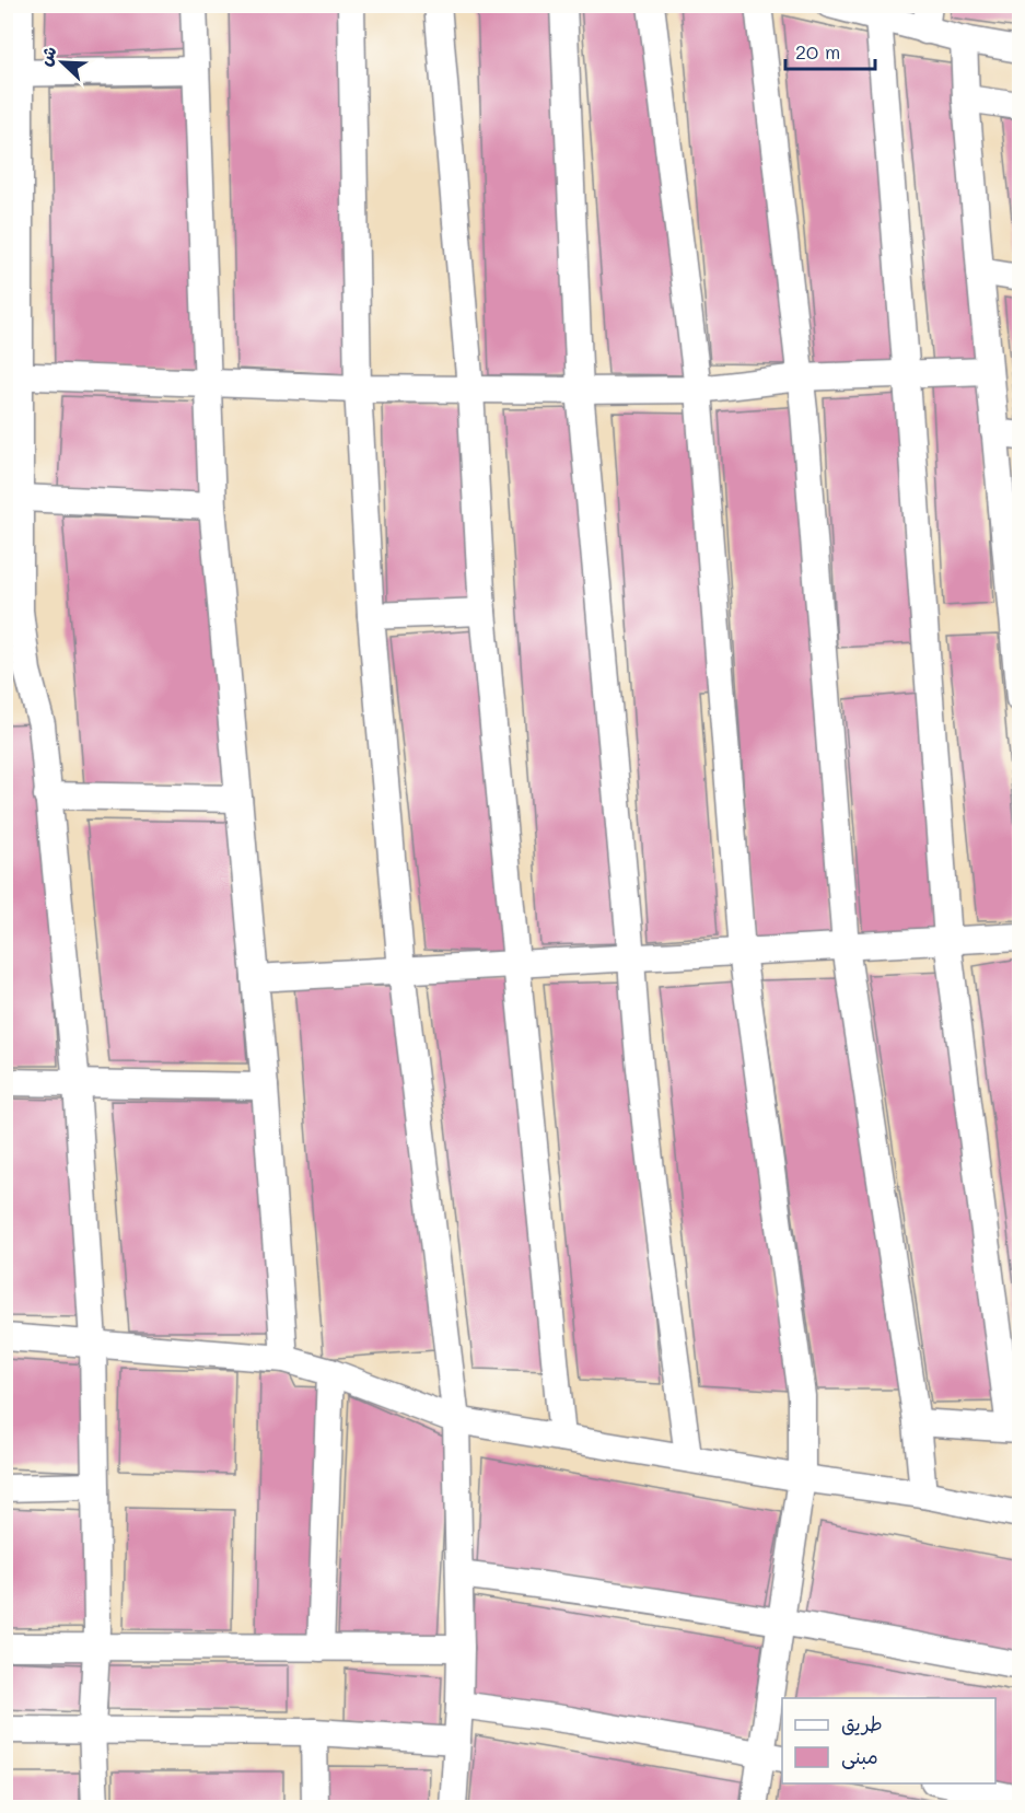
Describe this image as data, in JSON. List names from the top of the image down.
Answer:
{
  "legend": ["طريق", "مبنى"],
  "scale_bar": "20 m",
  "north": "top left"
}
